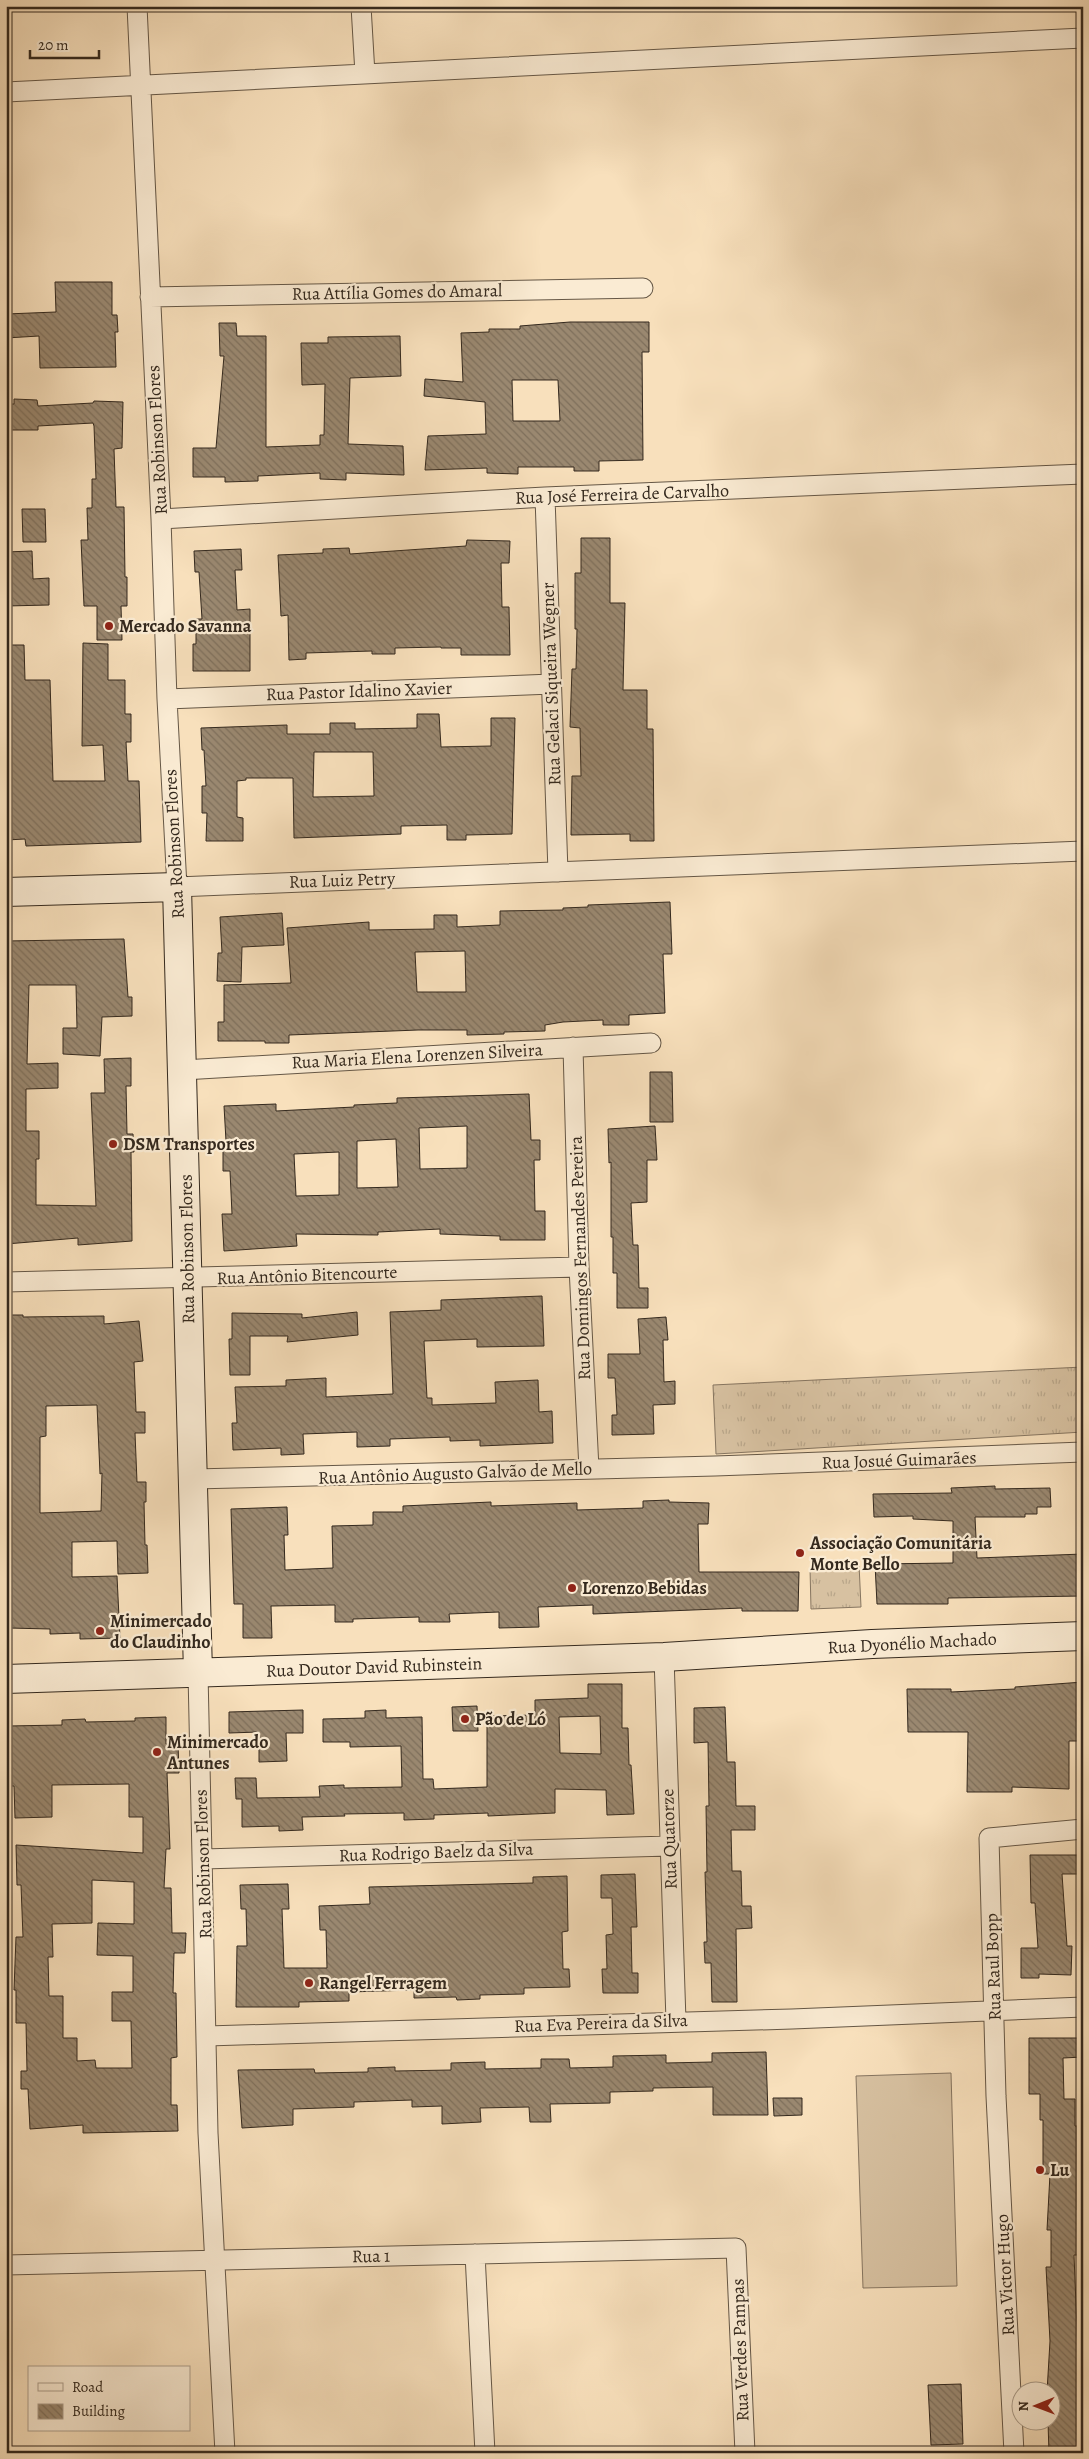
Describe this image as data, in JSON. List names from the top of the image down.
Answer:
{
  "streets": {
    "street": [
      "Rua Attília Gomes do Amaral",
      "Rua Robinson Flores",
      "Rua José Ferreira de Carvalho",
      "Rua Gelaci Siqueira Wegner",
      "Rua Pastor Idalino Xavier",
      "Rua Luiz Petry",
      "Rua Maria Elena Lorenzen Silveira",
      "Rua Domingos Fernandes Pereira",
      "Rua Antônio Bitencourte",
      "Rua Josué Guimarães",
      "Rua Antônio Augusto Galvão de Mello",
      "Rua Dyonélio Machado",
      "Rua Doutor David Rubinstein",
      "Rua Quatorze",
      "Rua Rodrigo Baelz da Silva",
      "Rua Raul Bopp",
      "Rua Eva Pereira da Silva",
      "Rua 1",
      "Rua Victor Hugo",
      "Rua Verdes Pampas"
    ]
  },
  "crossings": [
    ["Rua Attília Gomes do Amaral", "Rua Robinson Flores"],
    ["Rua Robinson Flores", "Rua José Ferreira de Carvalho"],
    ["Rua Robinson Flores", "Rua Pastor Idalino Xavier"],
    ["Rua Robinson Flores", "Rua Luiz Petry"],
    ["Rua Robinson Flores", "Rua Maria Elena Lorenzen Silveira"],
    ["Rua Robinson Flores", "Rua Antônio Bitencourte"],
    ["Rua Robinson Flores", "Rua Antônio Augusto Galvão de Mello"],
    ["Rua Robinson Flores", "Rua Doutor David Rubinstein"],
    ["Rua Robinson Flores", "Rua Rodrigo Baelz da Silva"],
    ["Rua Robinson Flores", "Rua Eva Pereira da Silva"],
    ["Rua Robinson Flores", "Rua 1"],
    ["Rua José Ferreira de Carvalho", "Rua Gelaci Siqueira Wegner"],
    ["Rua Gelaci Siqueira Wegner", "Rua Pastor Idalino Xavier"],
    ["Rua Gelaci Siqueira Wegner", "Rua Luiz Petry"],
    ["Rua Maria Elena Lorenzen Silveira", "Rua Domingos Fernandes Pereira"],
    ["Rua Domingos Fernandes Pereira", "Rua Antônio Bitencourte"],
    ["Rua Domingos Fernandes Pereira", "Rua Antônio Augusto Galvão de Mello"],
    ["Rua Josué Guimarães", "Rua Antônio Augusto Galvão de Mello"],
    ["Rua Dyonélio Machado", "Rua Doutor David Rubinstein"],
    ["Rua Doutor David Rubinstein", "Rua Quatorze"],
    ["Rua Quatorze", "Rua Rodrigo Baelz da Silva"],
    ["Rua Quatorze", "Rua Eva Pereira da Silva"],
    ["Rua Raul Bopp", "Rua Eva Pereira da Silva"],
    ["Rua Raul Bopp", "Rua Victor Hugo"],
    ["Rua 1", "Rua Verdes Pampas"]
  ],
  "places": [
    "Mercado Savanna",
    "DSM Transportes",
    "Associação Comunitária Monte Bello",
    "Lorenzo Bebidas",
    "Minimercado do Claudinho",
    "Pão de Ló",
    "Minimercado Antunes",
    "Rangel Ferragem",
    "Lu"
  ],
  "legend": ["Road", "Building"],
  "scale_bar": "20 m",
  "north": "left"
}
